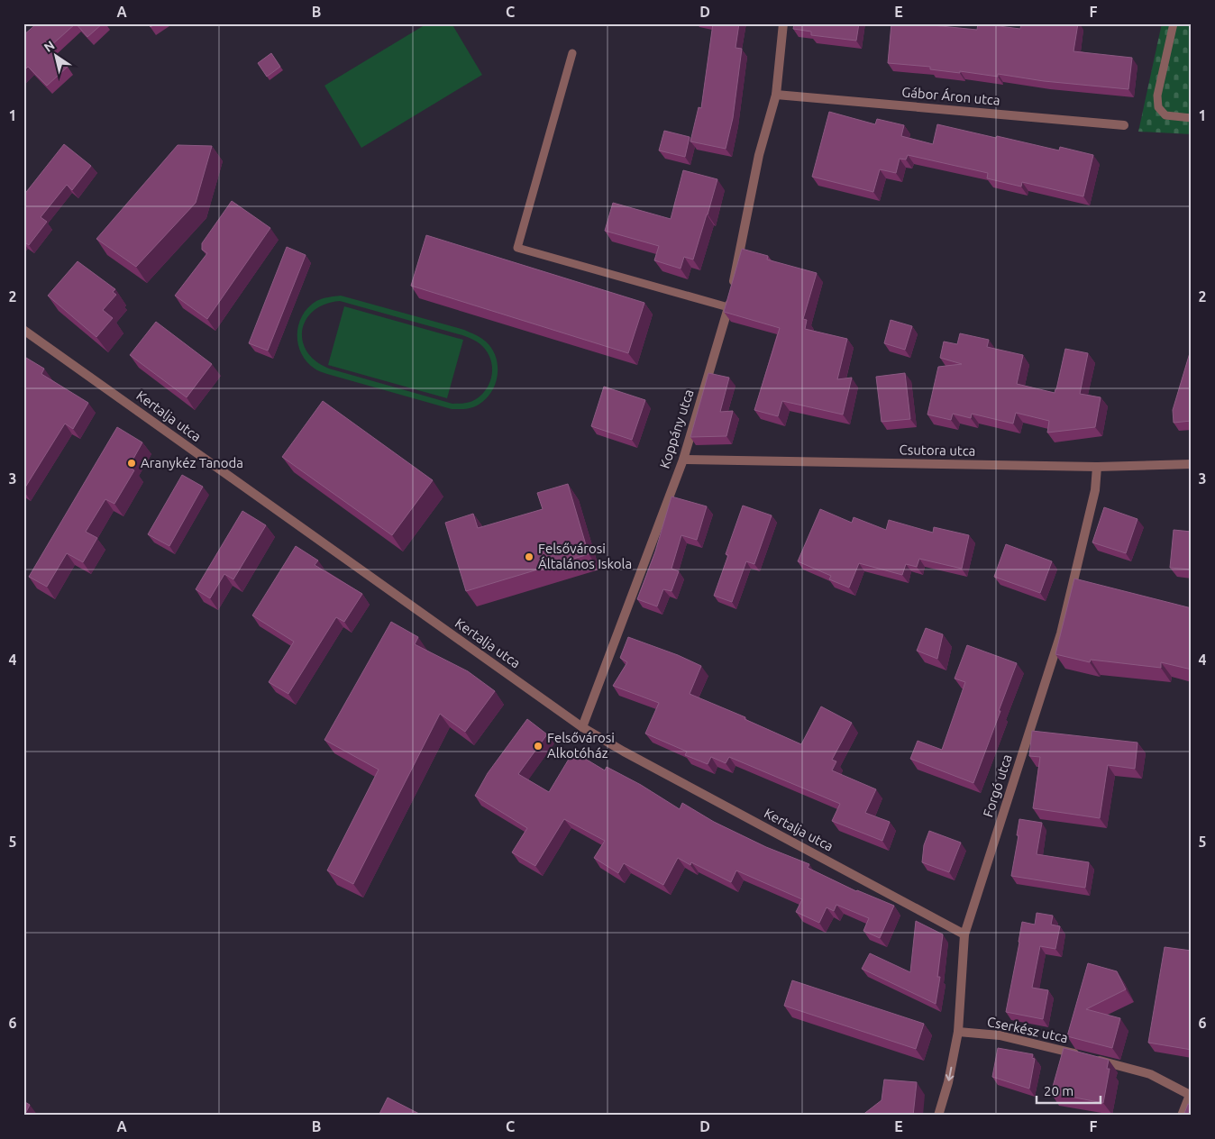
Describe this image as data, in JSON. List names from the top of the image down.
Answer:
{
  "streets": {
    "street": [
      "Gábor Áron utca",
      "Kertalja utca",
      "Koppány utca",
      "Csutora utca",
      "Forgó utca",
      "Cserkész utca"
    ]
  },
  "crossings": [
    ["Gábor Áron utca", "Koppány utca"],
    ["Kertalja utca", "Koppány utca"],
    ["Kertalja utca", "Forgó utca"],
    ["Koppány utca", "Csutora utca"],
    ["Csutora utca", "Forgó utca"],
    ["Forgó utca", "Cserkész utca"]
  ],
  "places": ["Aranykéz Tanoda", "Felsővárosi Általános Iskola", "Felsővárosi Alkotóház"],
  "scale_bar": "20 m",
  "north": "top left",
  "grid": {
    "columns": [
      "A",
      "B",
      "C",
      "D",
      "E",
      "F"
    ],
    "rows": [
      "1",
      "2",
      "3",
      "4",
      "5",
      "6"
    ]
  }
}
